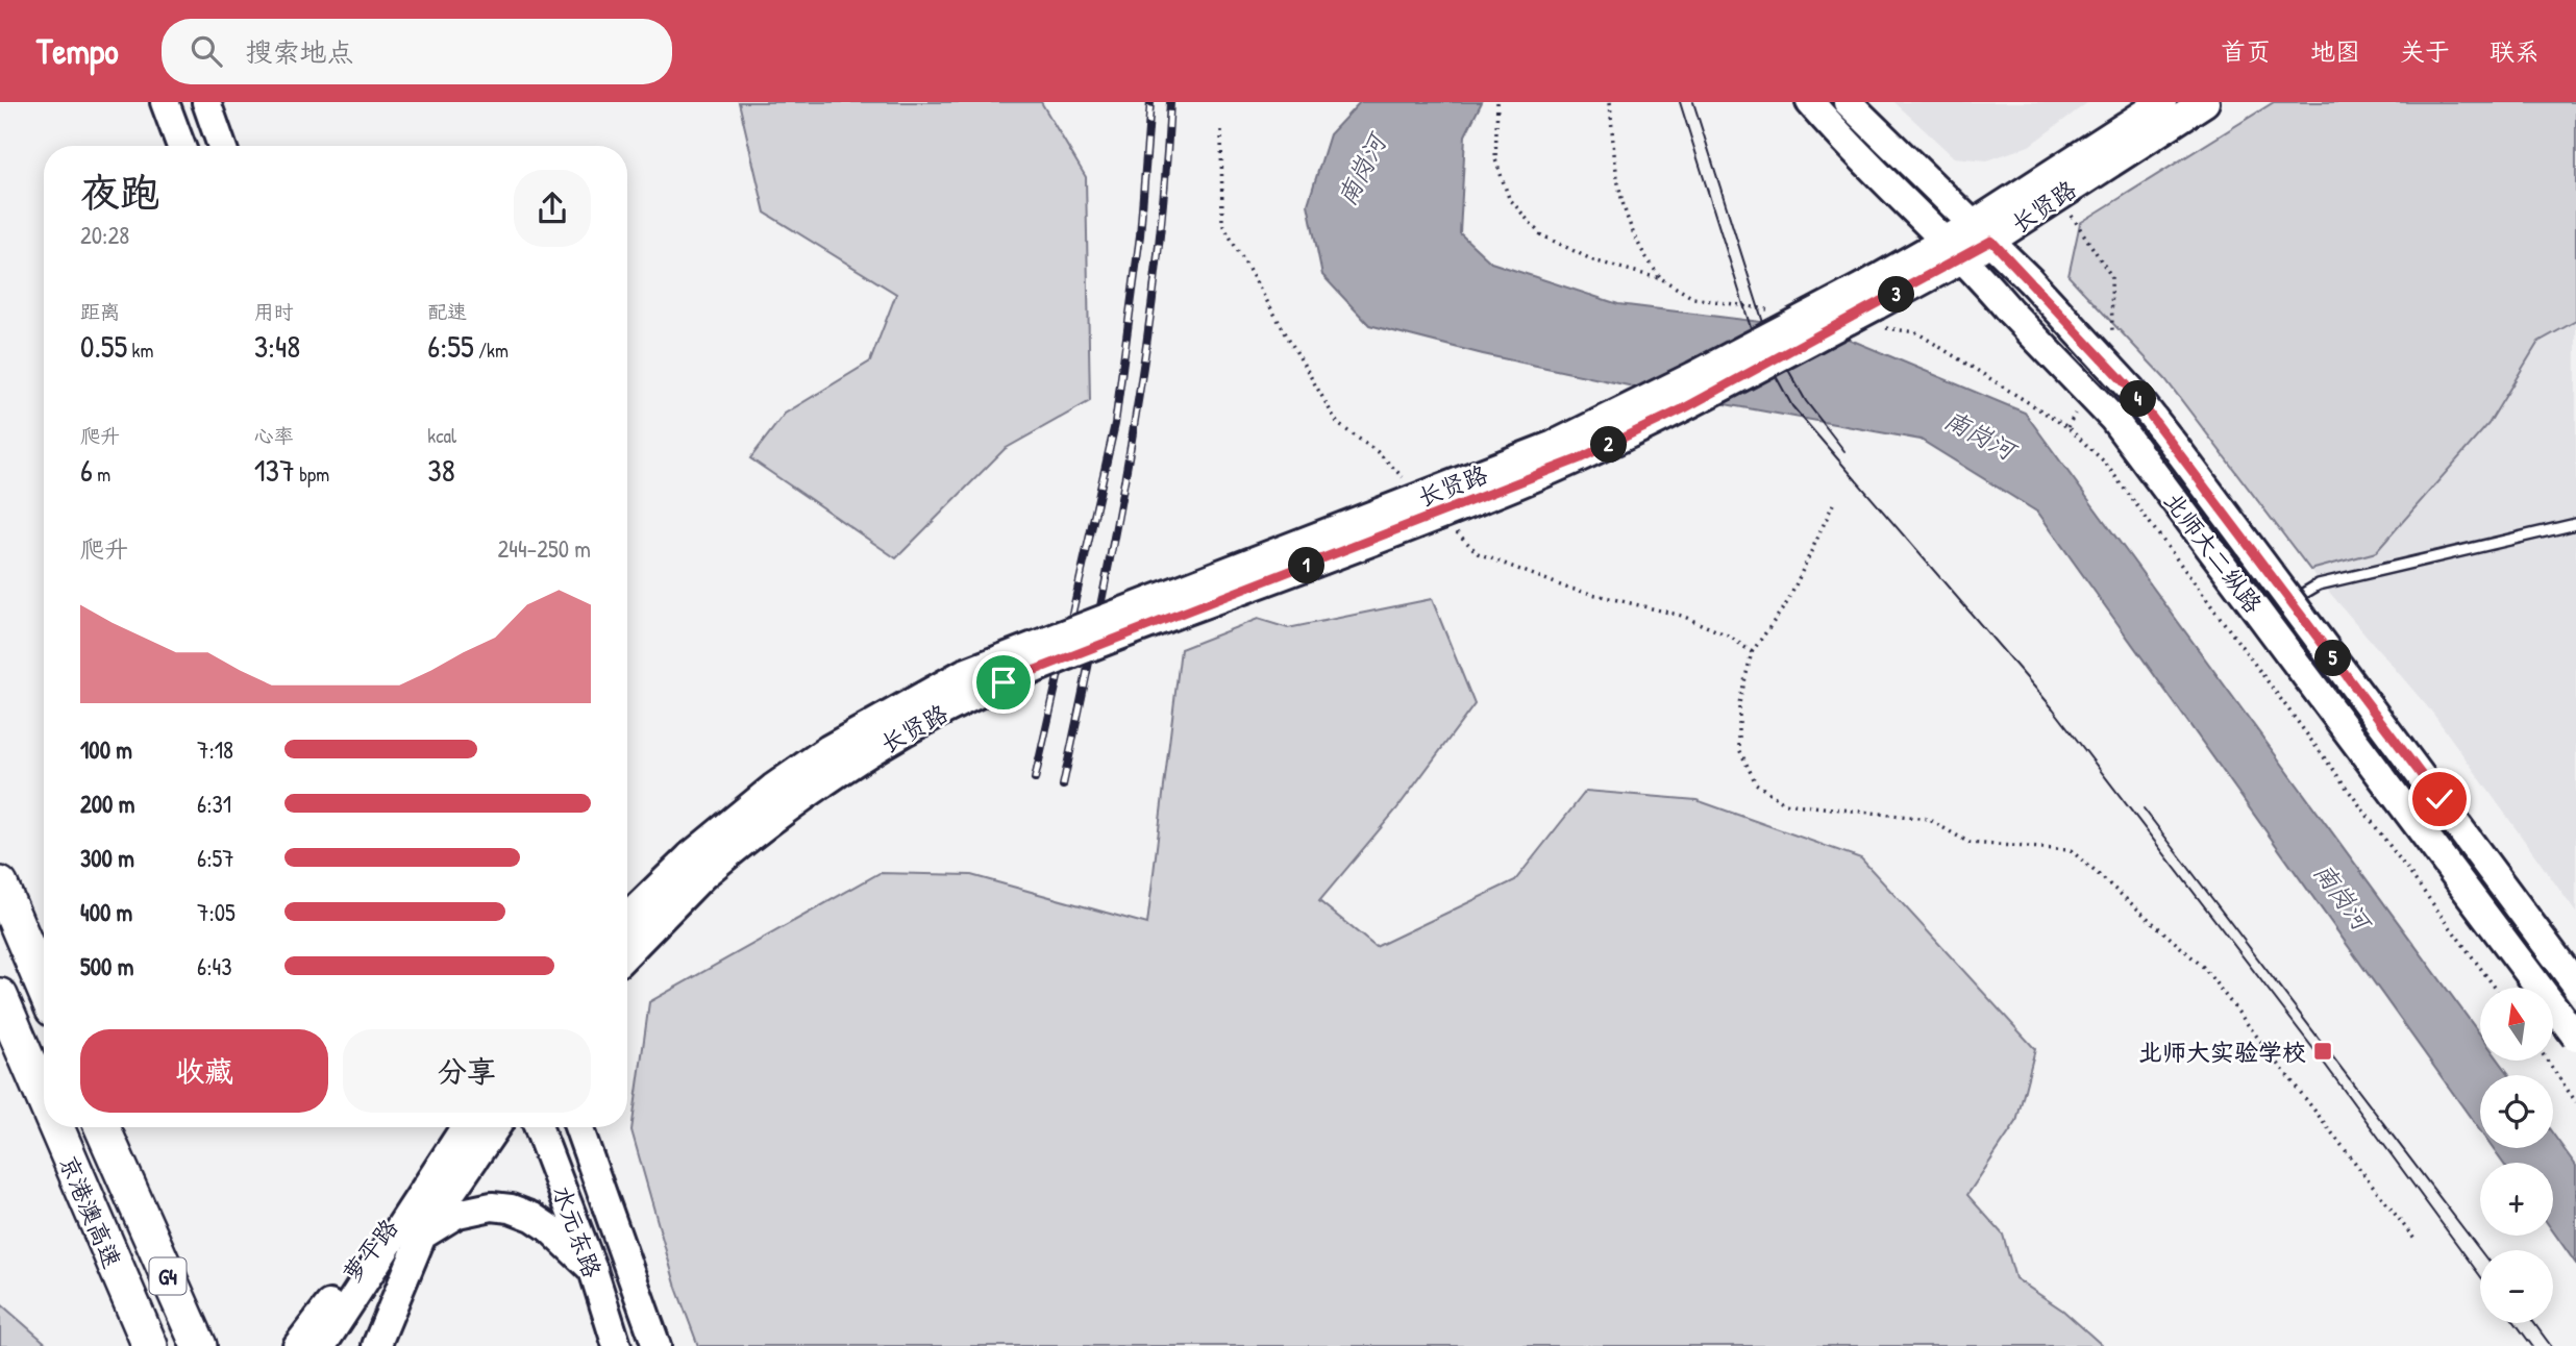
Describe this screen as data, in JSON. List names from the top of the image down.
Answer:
{
  "streets": {
    "highway": ["京港澳高速", "G4"],
    "street": [
      "长贤路",
      "北师大二纵路",
      "水元东路",
      "萝平路"
    ]
  },
  "crossings": [
    ["长贤路", "北师大二纵路"]
  ],
  "water": ["南岗河"],
  "places": {
    "transit": ["北师大实验学校"]
  },
  "north": "top",
  "page": {
    "header": "Tempo",
    "search": "搜索地点",
    "nav": [
      "首页",
      "地图",
      "关于",
      "联系"
    ],
    "heading": ["夜跑", "20:28"],
    "stats": [
      ["距离", "0.55 km"],
      ["用时", "3:48"],
      ["配速", "6:55 /km"],
      ["爬升", "6 m"],
      ["心率", "137 bpm"],
      ["kcal", "38"]
    ],
    "pins": [
      "3",
      "4",
      "2",
      "1",
      "5"
    ],
    "chart": ["爬升", "244–250 m"],
    "list": [
      {
        "name": "100 m",
        "note": "7:18"
      },
      {
        "name": "200 m",
        "note": "6:31"
      },
      {
        "name": "300 m",
        "note": "6:57"
      },
      {
        "name": "400 m",
        "note": "7:05"
      },
      {
        "name": "500 m",
        "note": "6:43"
      }
    ],
    "map_buttons": ["+", "−"],
    "buttons": ["收藏", "分享"]
  }
}
